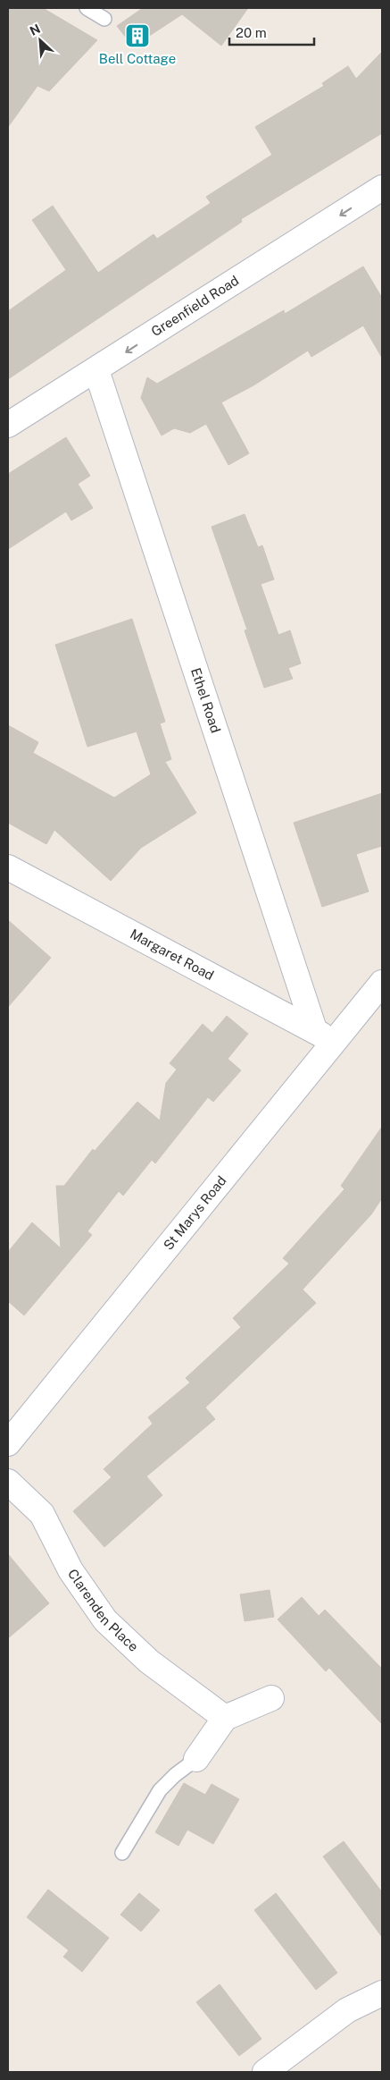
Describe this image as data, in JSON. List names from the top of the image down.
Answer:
{
  "streets": {
    "street": [
      "Greenfield Road",
      "Ethel Road",
      "Margaret Road",
      "St Marys Road",
      "Clarenden Place"
    ]
  },
  "crossings": [
    ["Greenfield Road", "Ethel Road"],
    ["Ethel Road", "Margaret Road"],
    ["Ethel Road", "St Marys Road"],
    ["Margaret Road", "St Marys Road"]
  ],
  "one_way": ["Greenfield Road"],
  "places": {
    "building": ["Bell Cottage"]
  },
  "scale_bar": "20 m",
  "north": "top left"
}
